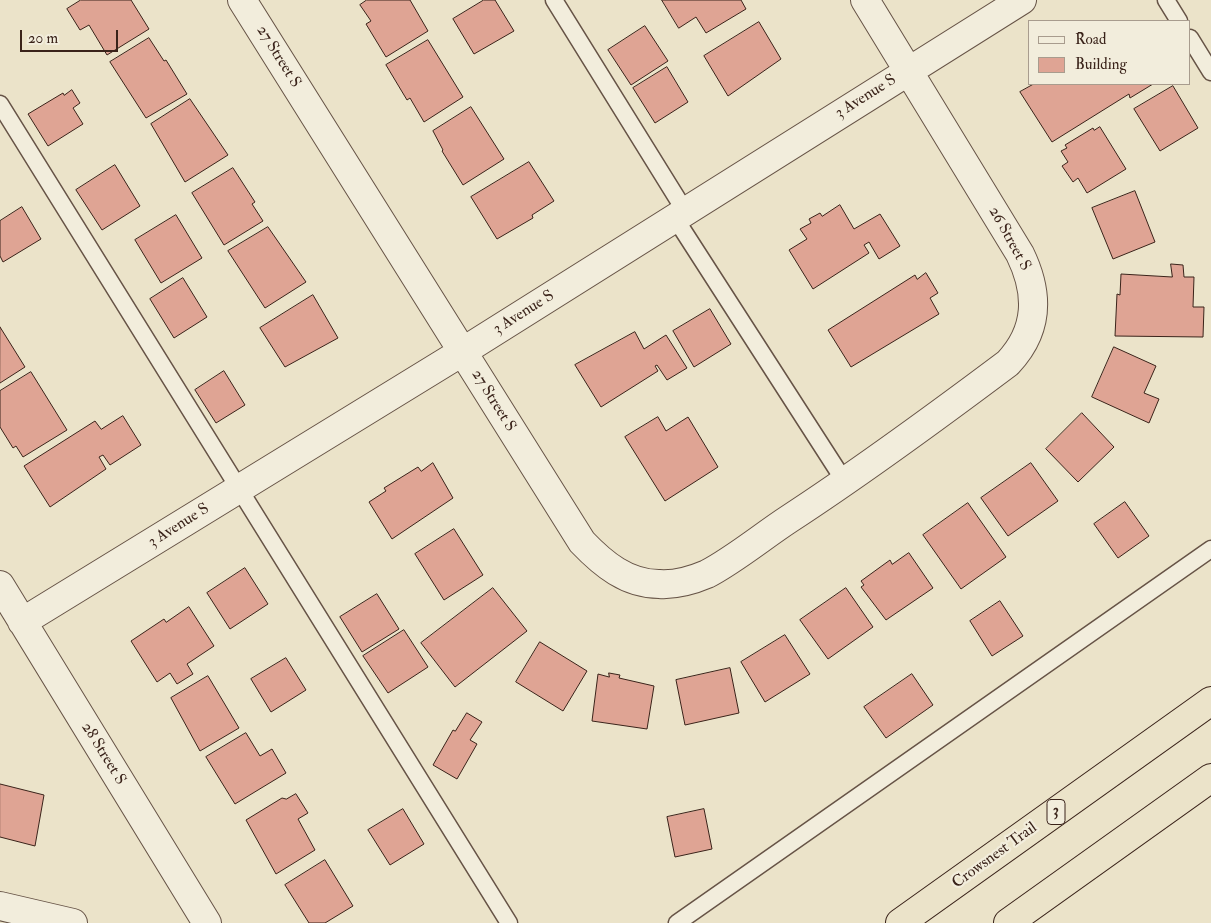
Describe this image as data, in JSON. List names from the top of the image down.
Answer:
{
  "streets": {
    "highway": ["3", "Crowsnest Trail"],
    "street": [
      "27 Street S",
      "3 Avenue S",
      "26 Street S",
      "28 Street S"
    ]
  },
  "crossings": [
    ["27 Street S", "3 Avenue S"],
    ["27 Street S", "26 Street S"],
    ["3 Avenue S", "26 Street S"],
    ["3 Avenue S", "28 Street S"]
  ],
  "legend": ["Road", "Building"],
  "scale_bar": "20 m"
}
